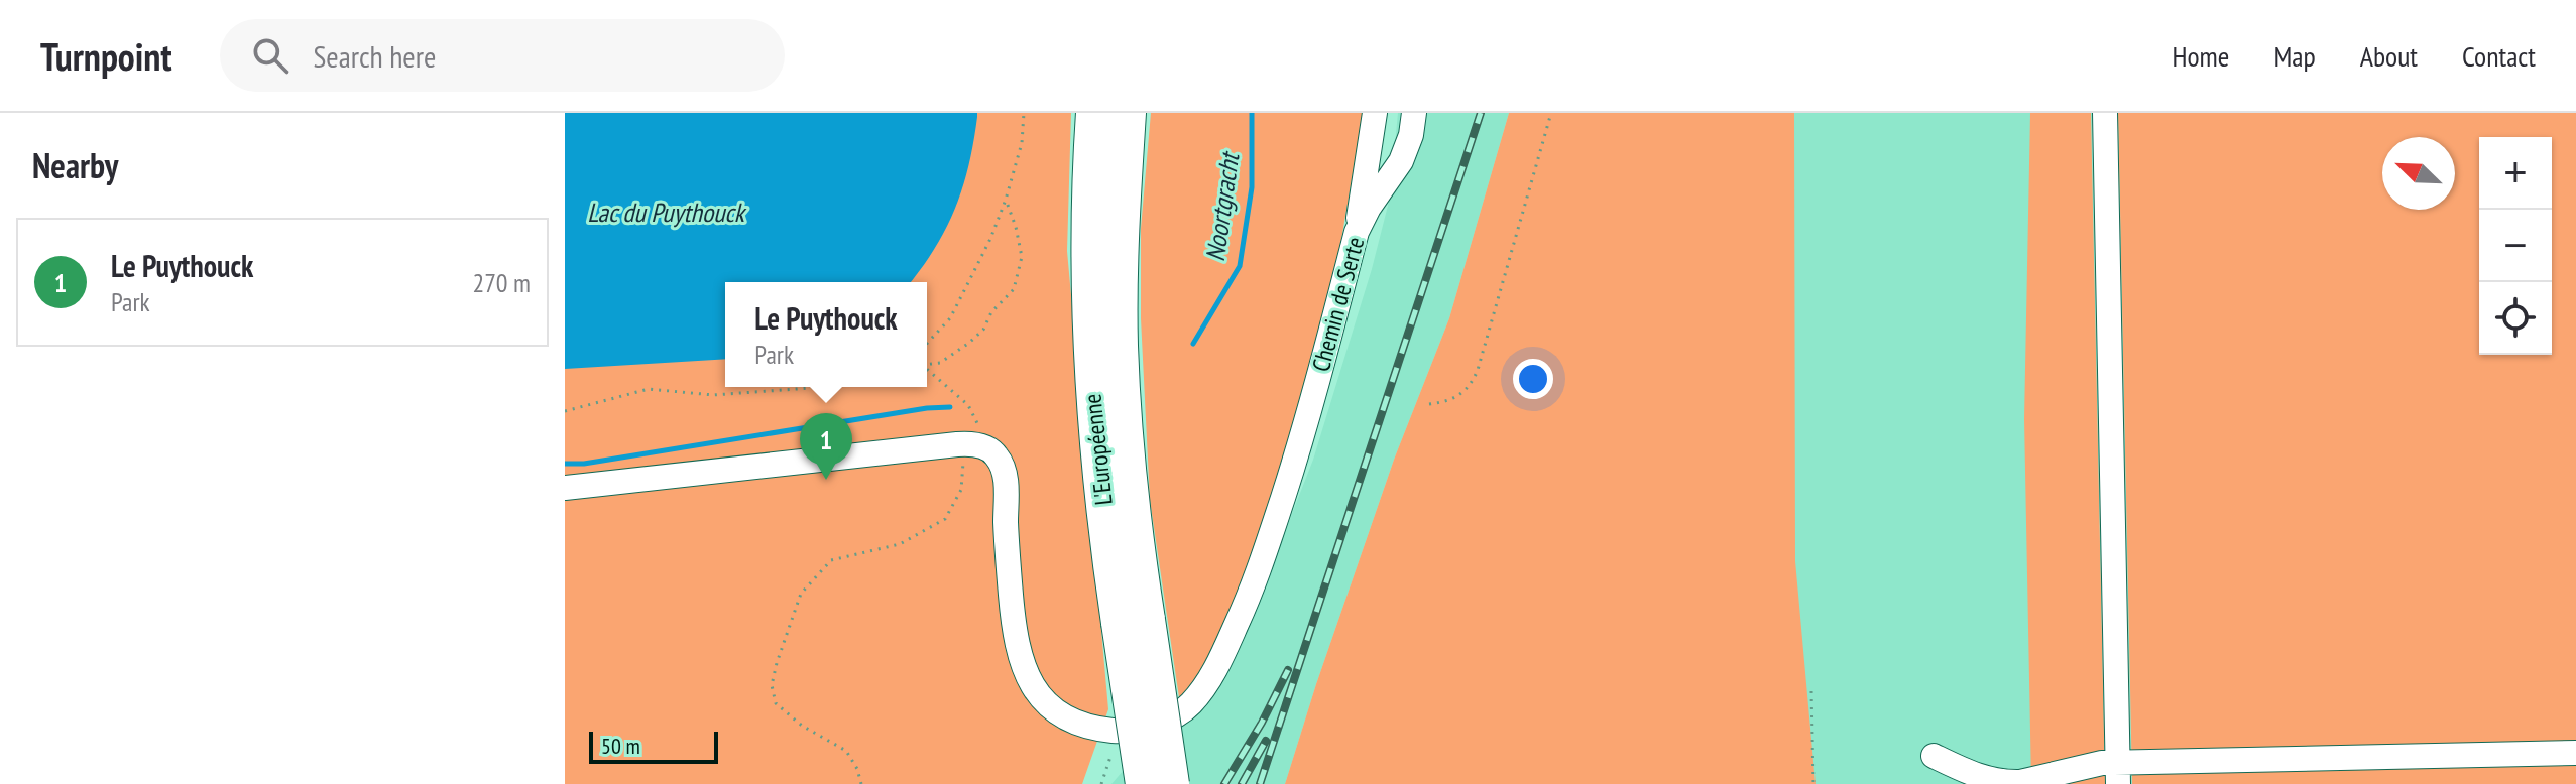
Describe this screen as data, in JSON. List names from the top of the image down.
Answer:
{
  "streets": {
    "highway": ["L'Européenne"],
    "street": ["Chemin de Serte"]
  },
  "water": ["Noortgracht", "Lac du Puythouck"],
  "scale_bar": "50 m",
  "north": "top left",
  "page": {
    "header": "Turnpoint",
    "search": "Search here",
    "nav": [
      "Home",
      "Map",
      "About",
      "Contact"
    ],
    "heading": "Nearby",
    "map_buttons": ["+", "−"],
    "list": [
      {
        "mark": "1",
        "name": "Le Puythouck",
        "note": "Park",
        "value": "270 m"
      }
    ],
    "popup": ["Le Puythouck", "Park"],
    "pins": "1",
    "scale": "50 m"
  }
}
